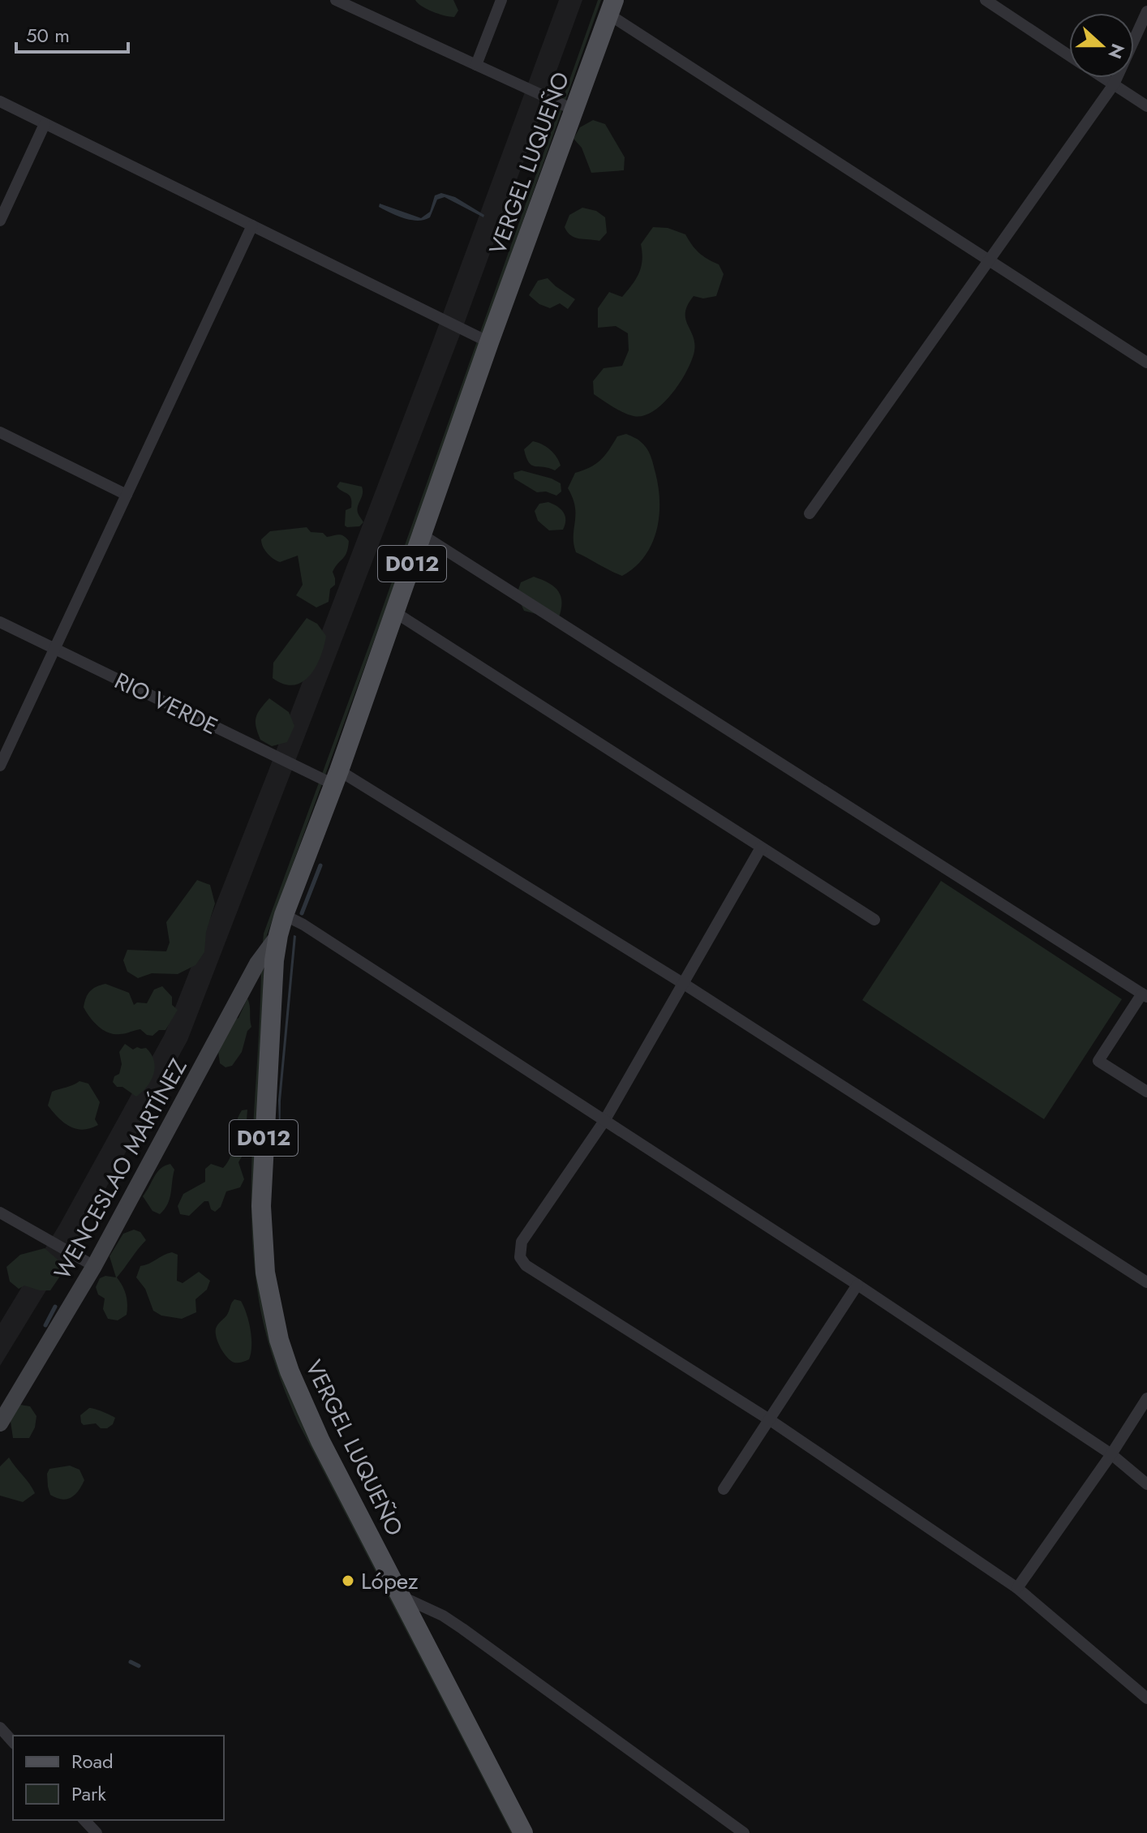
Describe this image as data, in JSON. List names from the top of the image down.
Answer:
{
  "streets": {
    "main road": ["VERGEL LUQUEÑO", "D012", "WENCESLAO MARTÍNEZ"],
    "street": ["RIO VERDE"]
  },
  "crossings": [
    ["VERGEL LUQUEÑO", "D012"],
    ["VERGEL LUQUEÑO", "WENCESLAO MARTÍNEZ"],
    ["D012", "RIO VERDE"],
    ["D012", "WENCESLAO MARTÍNEZ"]
  ],
  "places": ["López"],
  "legend": ["Road", "Park"],
  "scale_bar": "50 m",
  "north": "right"
}
